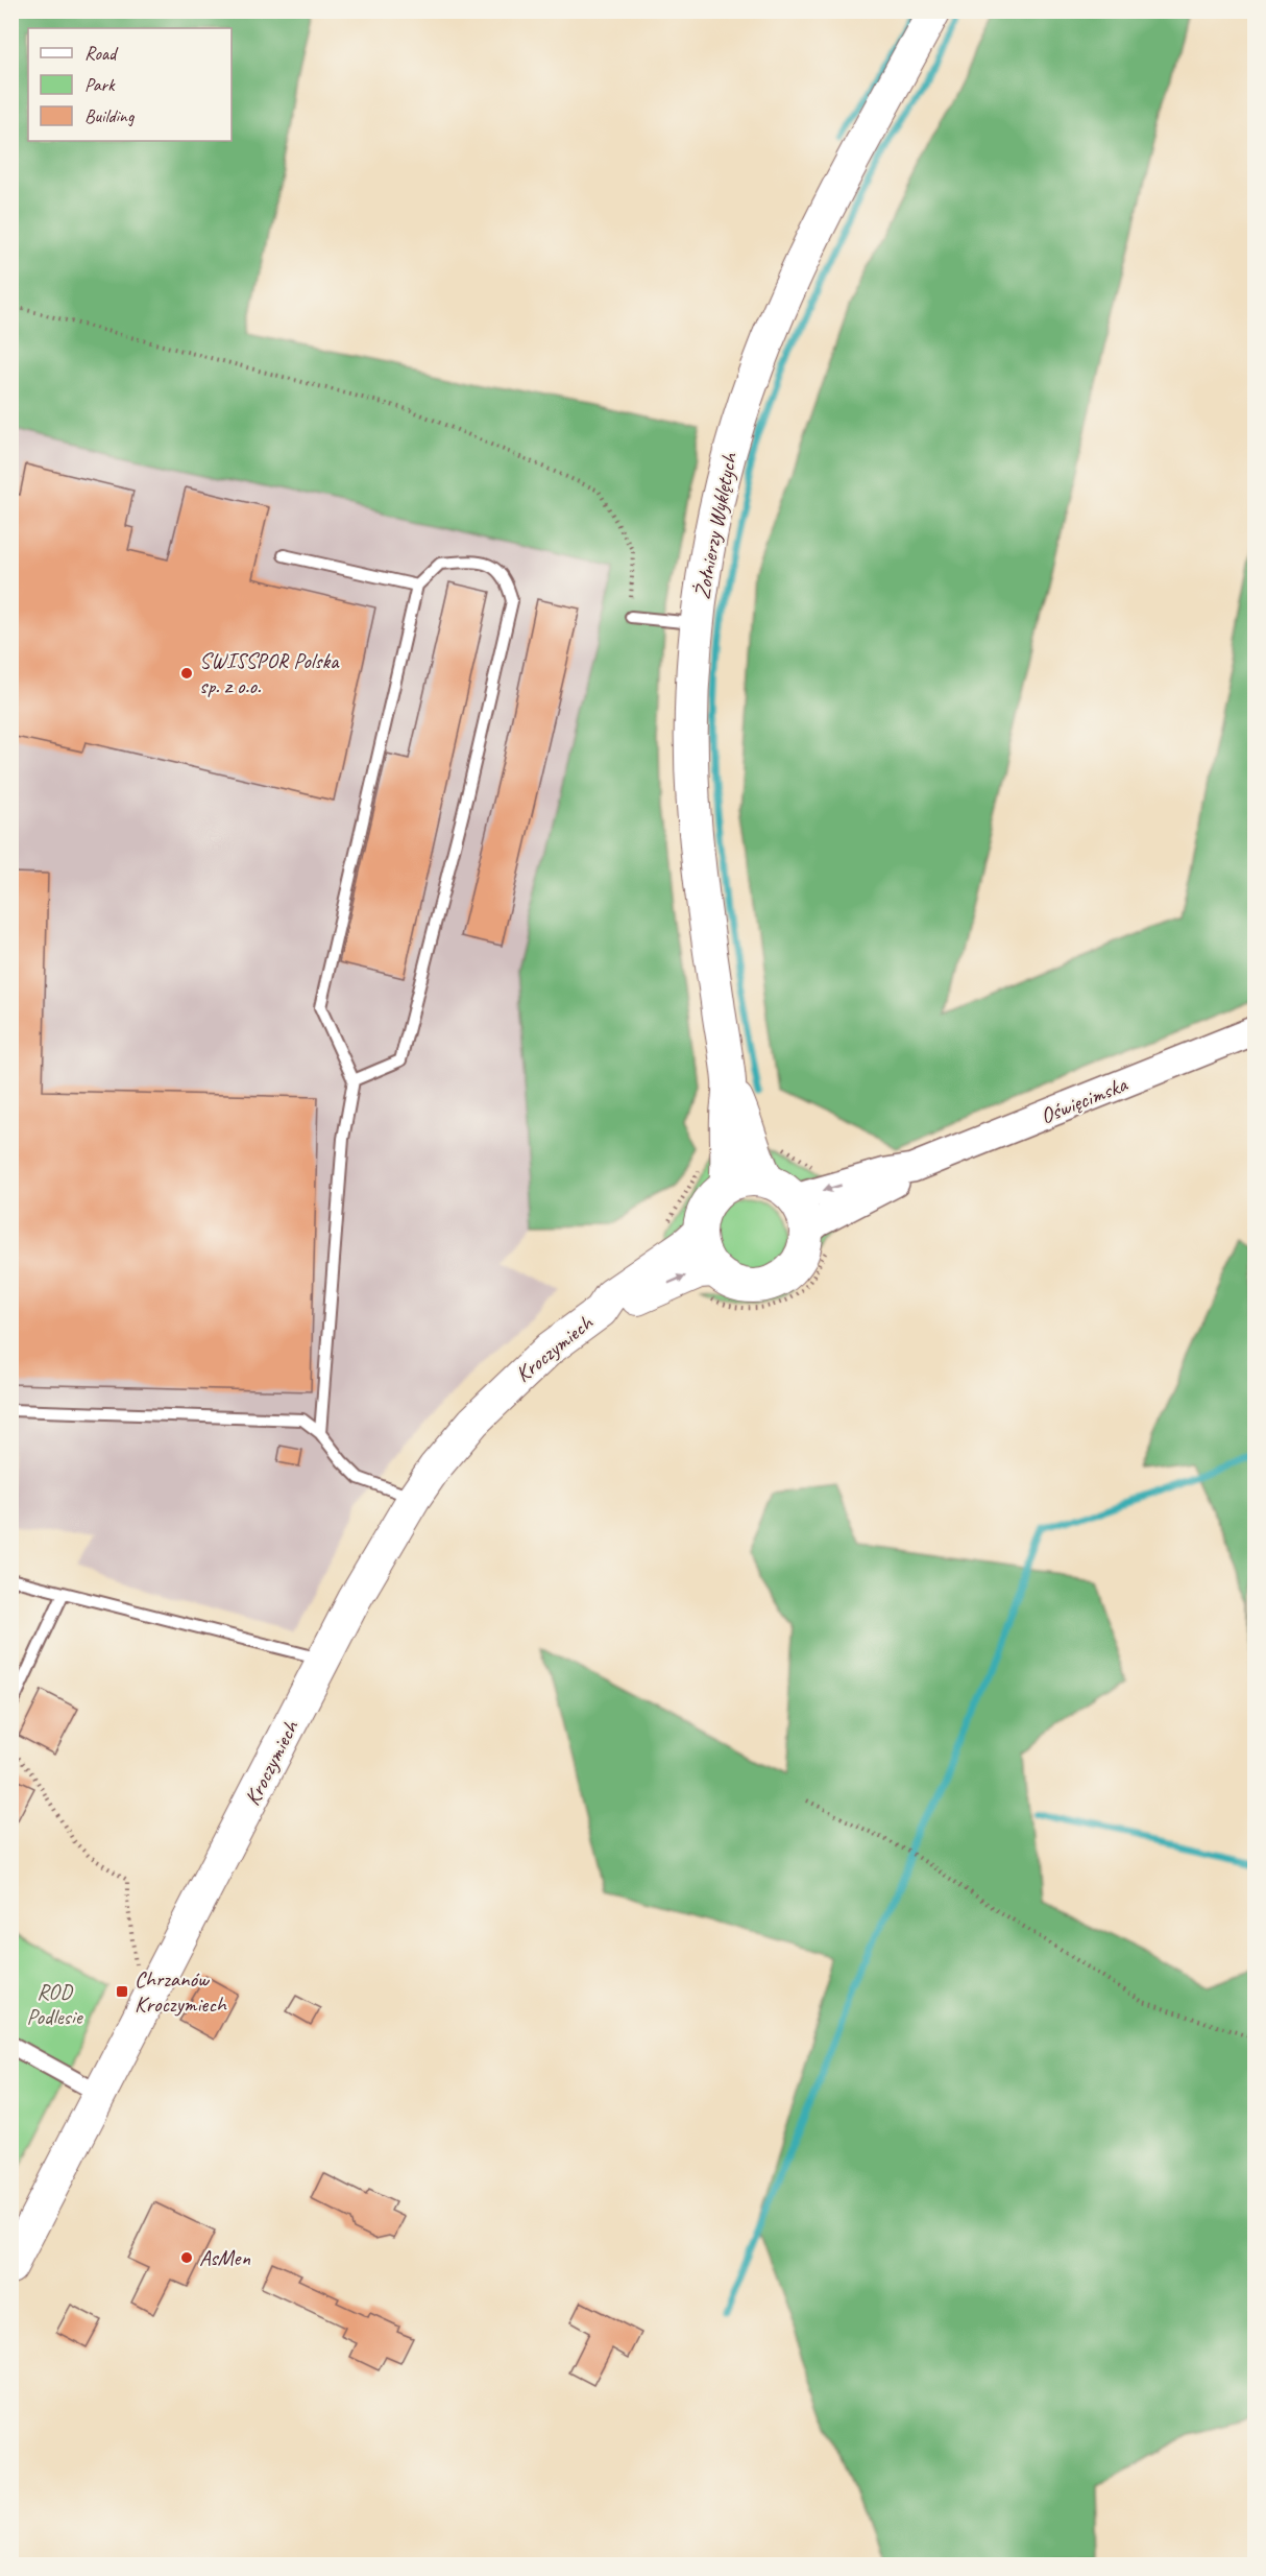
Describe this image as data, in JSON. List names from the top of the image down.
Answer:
{
  "streets": {
    "main road": ["Żołnierzy Wyklętych", "Kroczymiech"],
    "street": ["Oświęcimska"]
  },
  "crossings": [
    ["Żołnierzy Wyklętych", "Oświęcimska"],
    ["Żołnierzy Wyklętych", "Kroczymiech"],
    ["Oświęcimska", "Kroczymiech"]
  ],
  "parks": ["ROD Podlesie"],
  "places": {
    "other": ["SWISSPOR Polska sp. z o.o.", "AsMen"],
    "transit": ["Chrzanów Kroczymiech"]
  },
  "legend": ["Road", "Park", "Building"]
}
